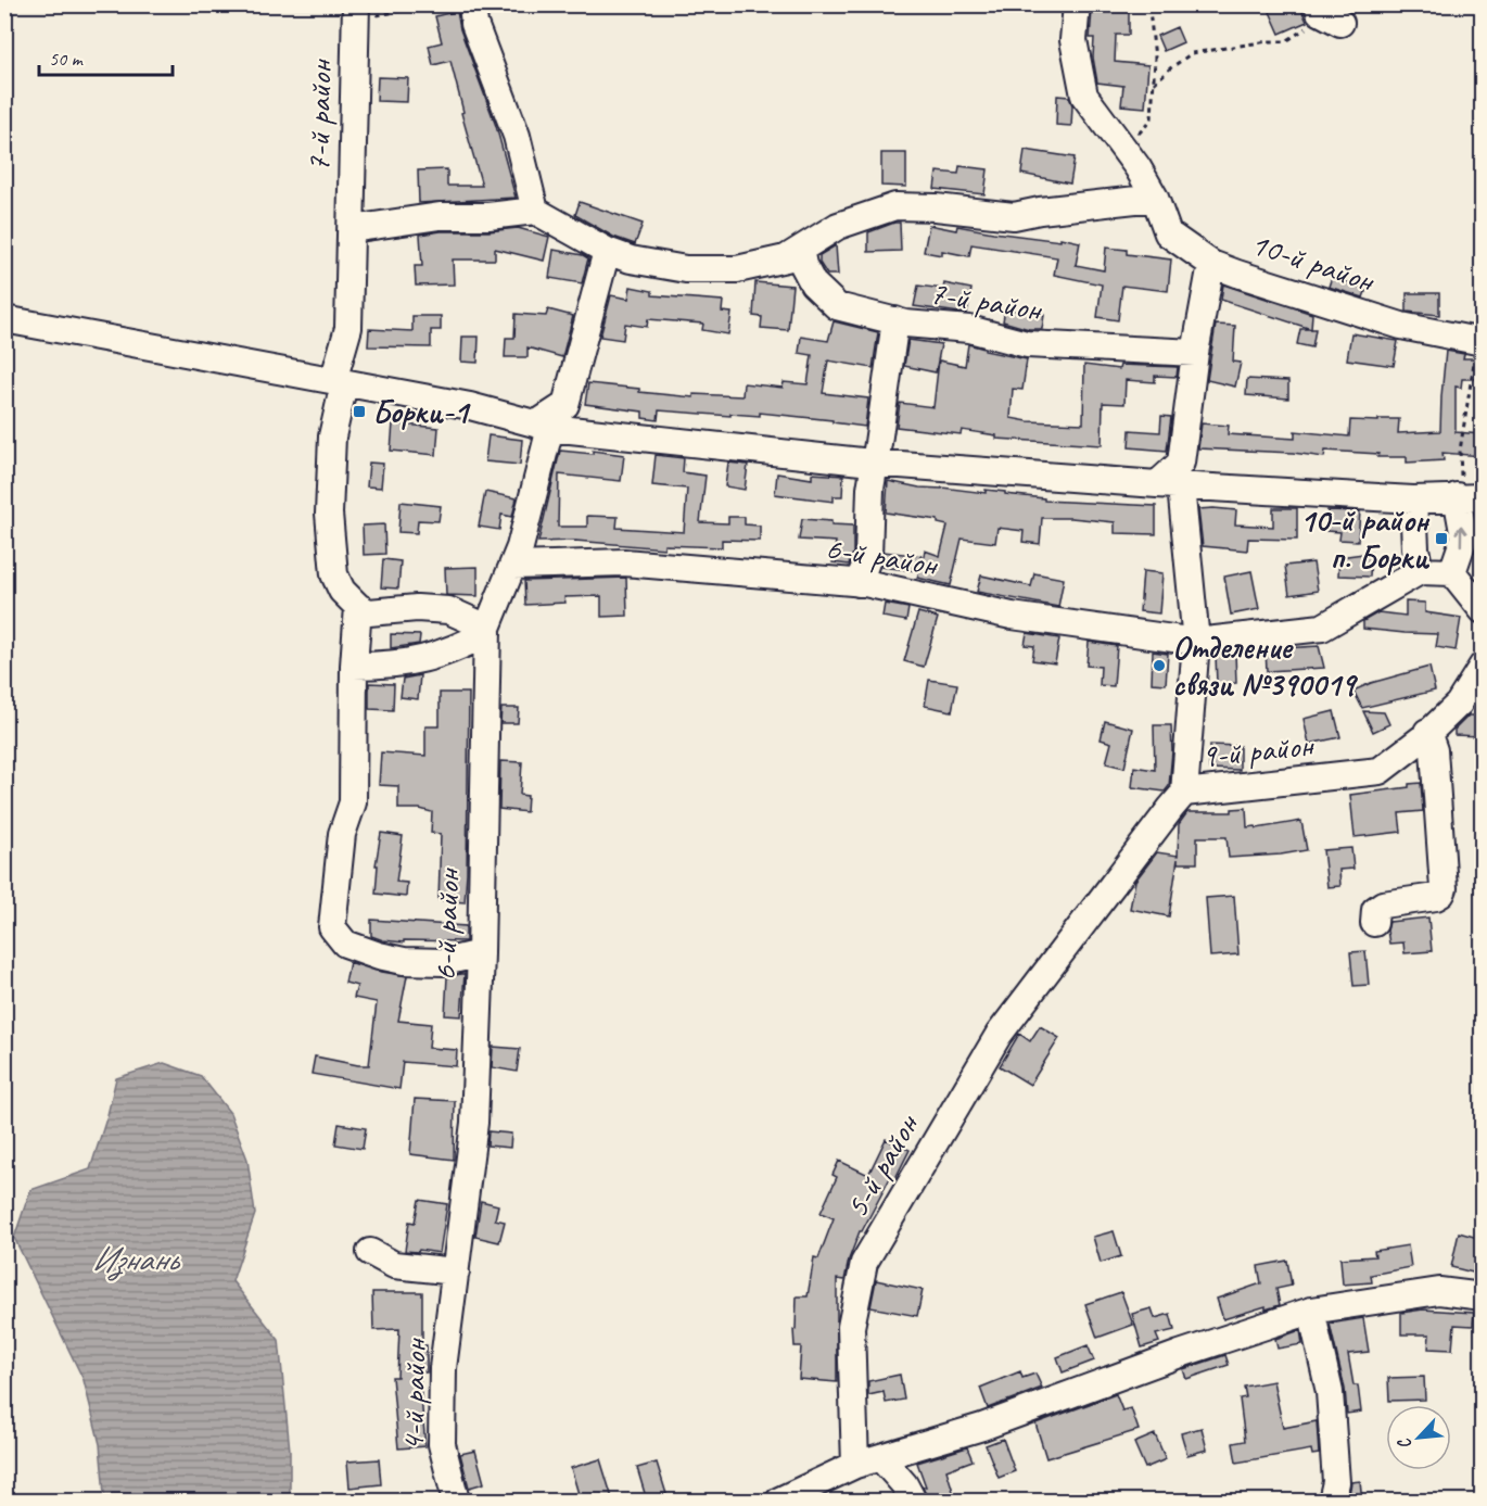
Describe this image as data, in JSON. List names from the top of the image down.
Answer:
{
  "streets": {
    "street": [
      "7-й район",
      "10-й район",
      "6-й район",
      "9-й район",
      "5-й район",
      "4-й район"
    ]
  },
  "crossings": [
    ["6-й район", "4-й район"],
    ["9-й район", "5-й район"]
  ],
  "water": ["Изнань"],
  "places": {
    "transit": ["Борки-1", "10-й район п. Борки"],
    "other": ["Отделение связи №390019"]
  },
  "scale_bar": "50 m",
  "north": "bottom left"
}
